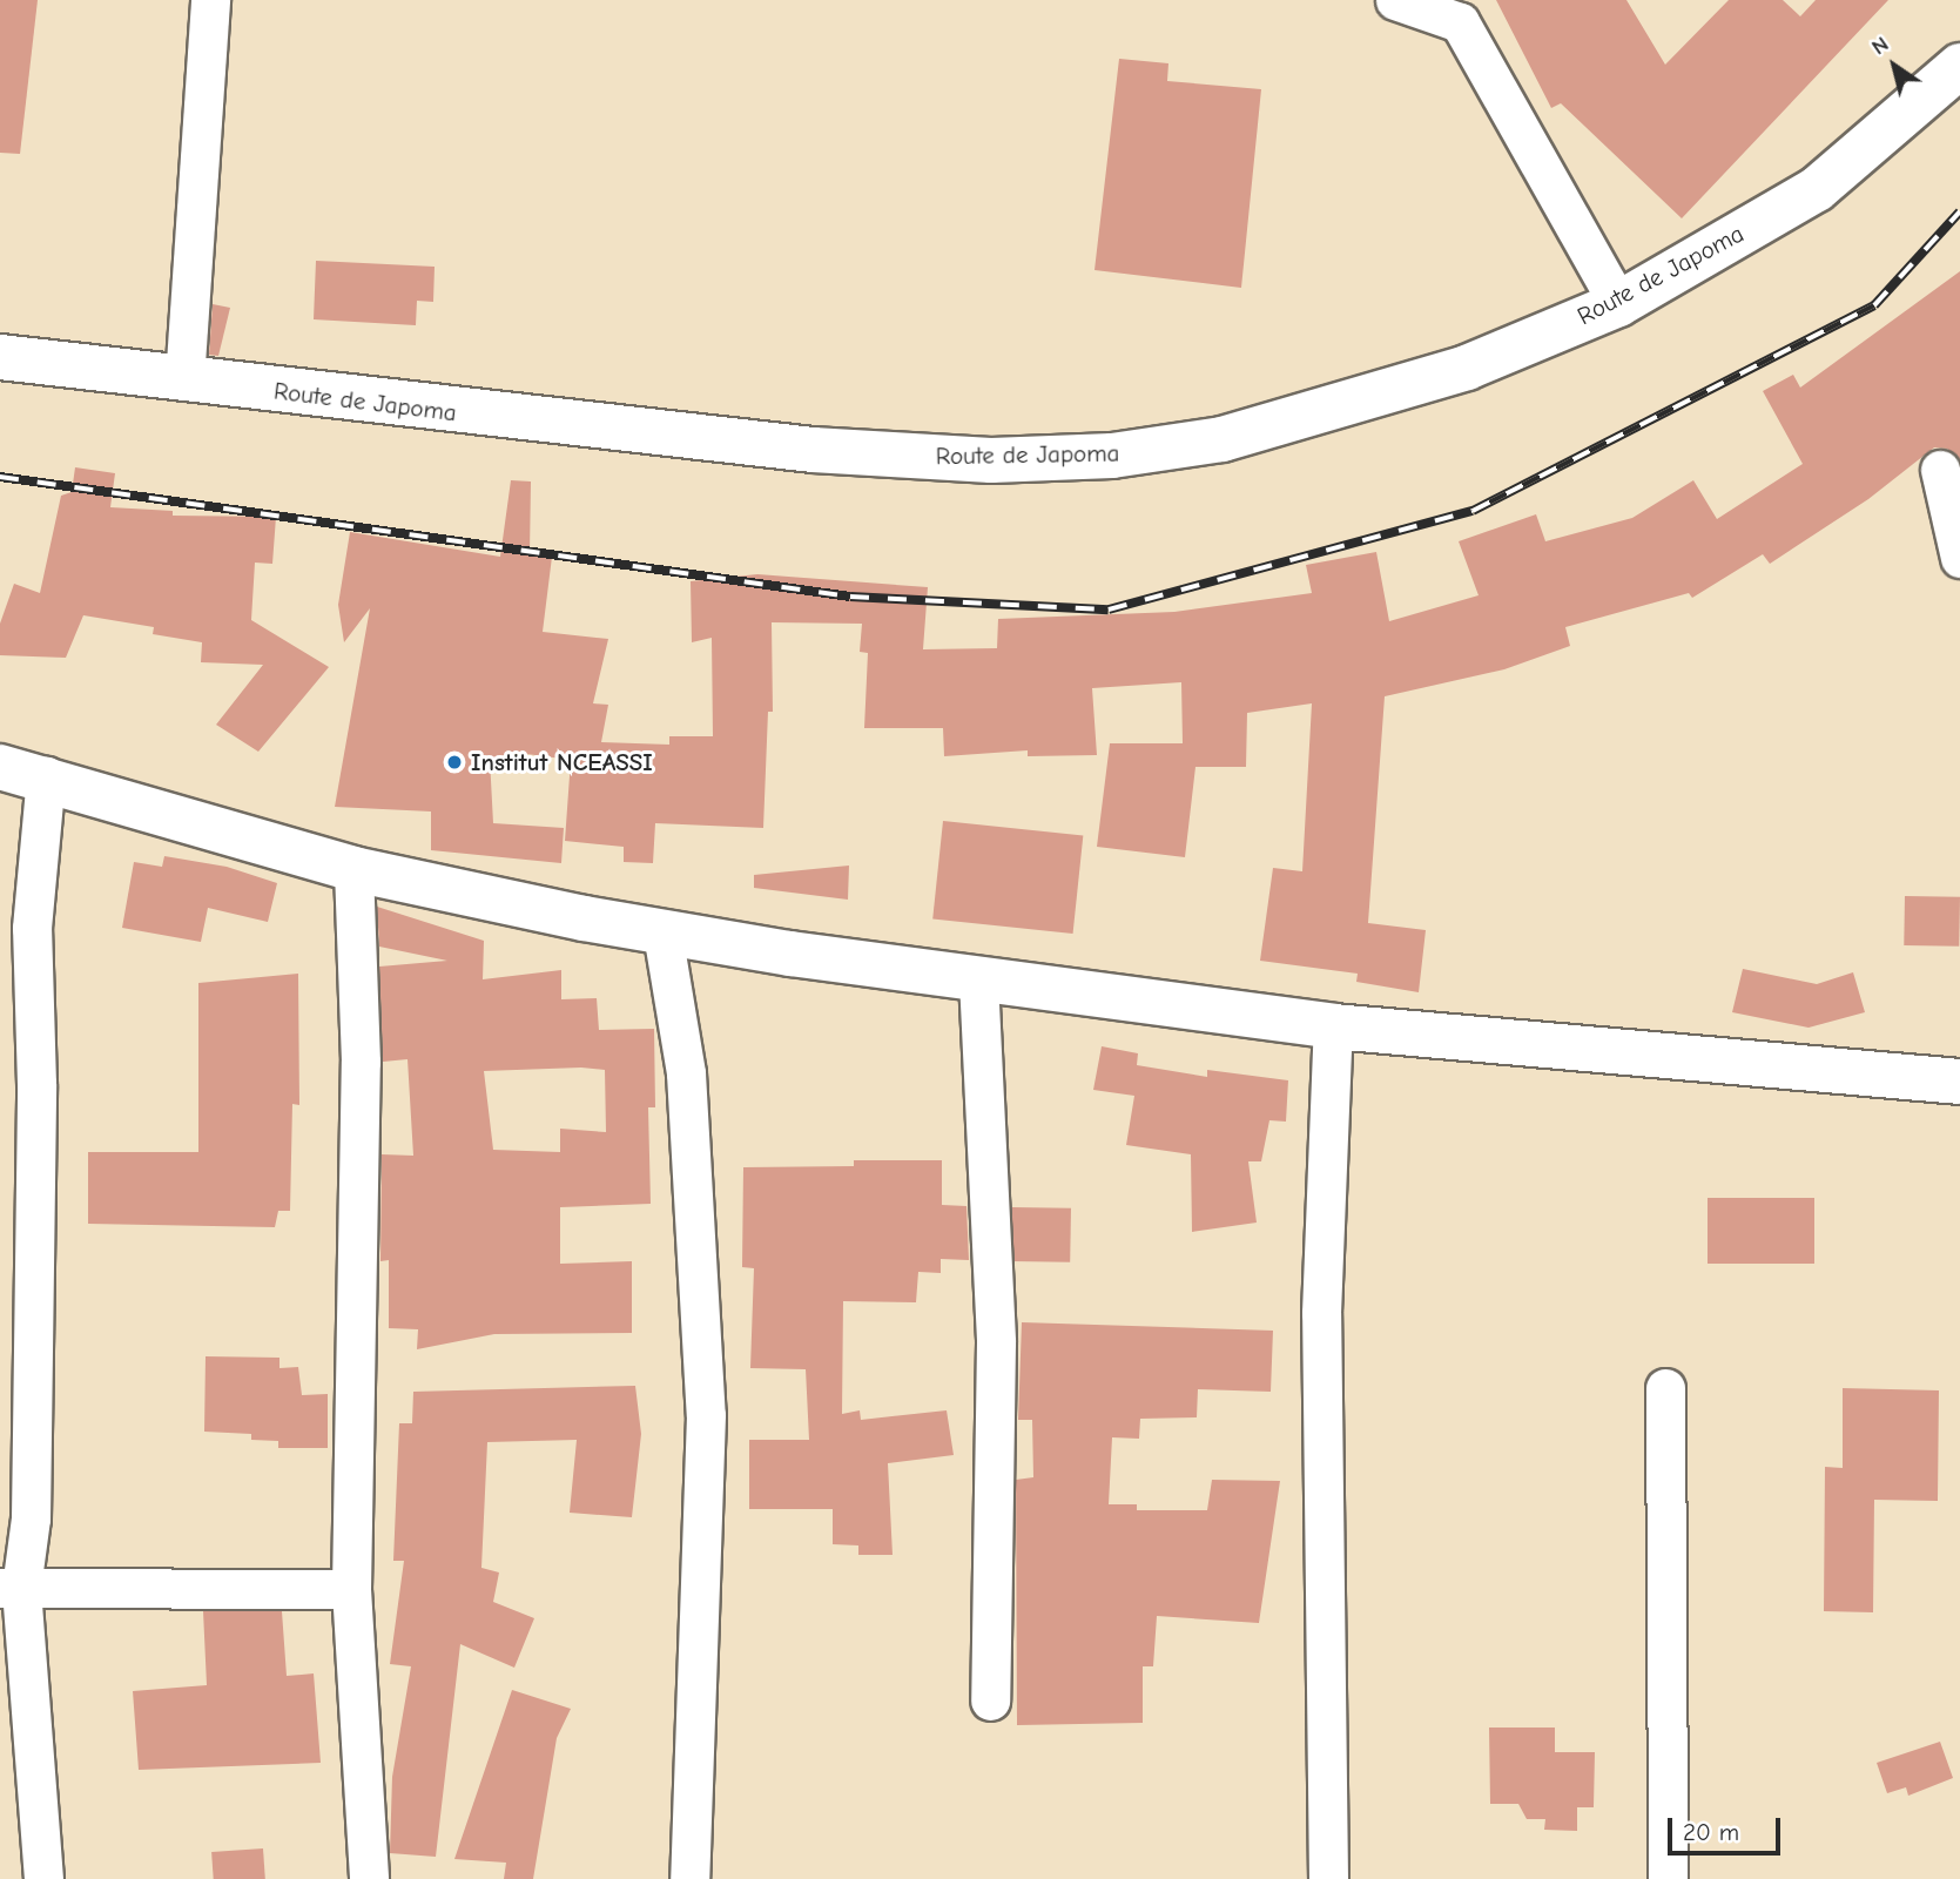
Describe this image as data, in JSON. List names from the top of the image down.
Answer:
{
  "streets": {
    "main road": ["Route de Japoma"]
  },
  "places": ["Institut NCEASSI"],
  "scale_bar": "20 m",
  "north": "top left"
}
